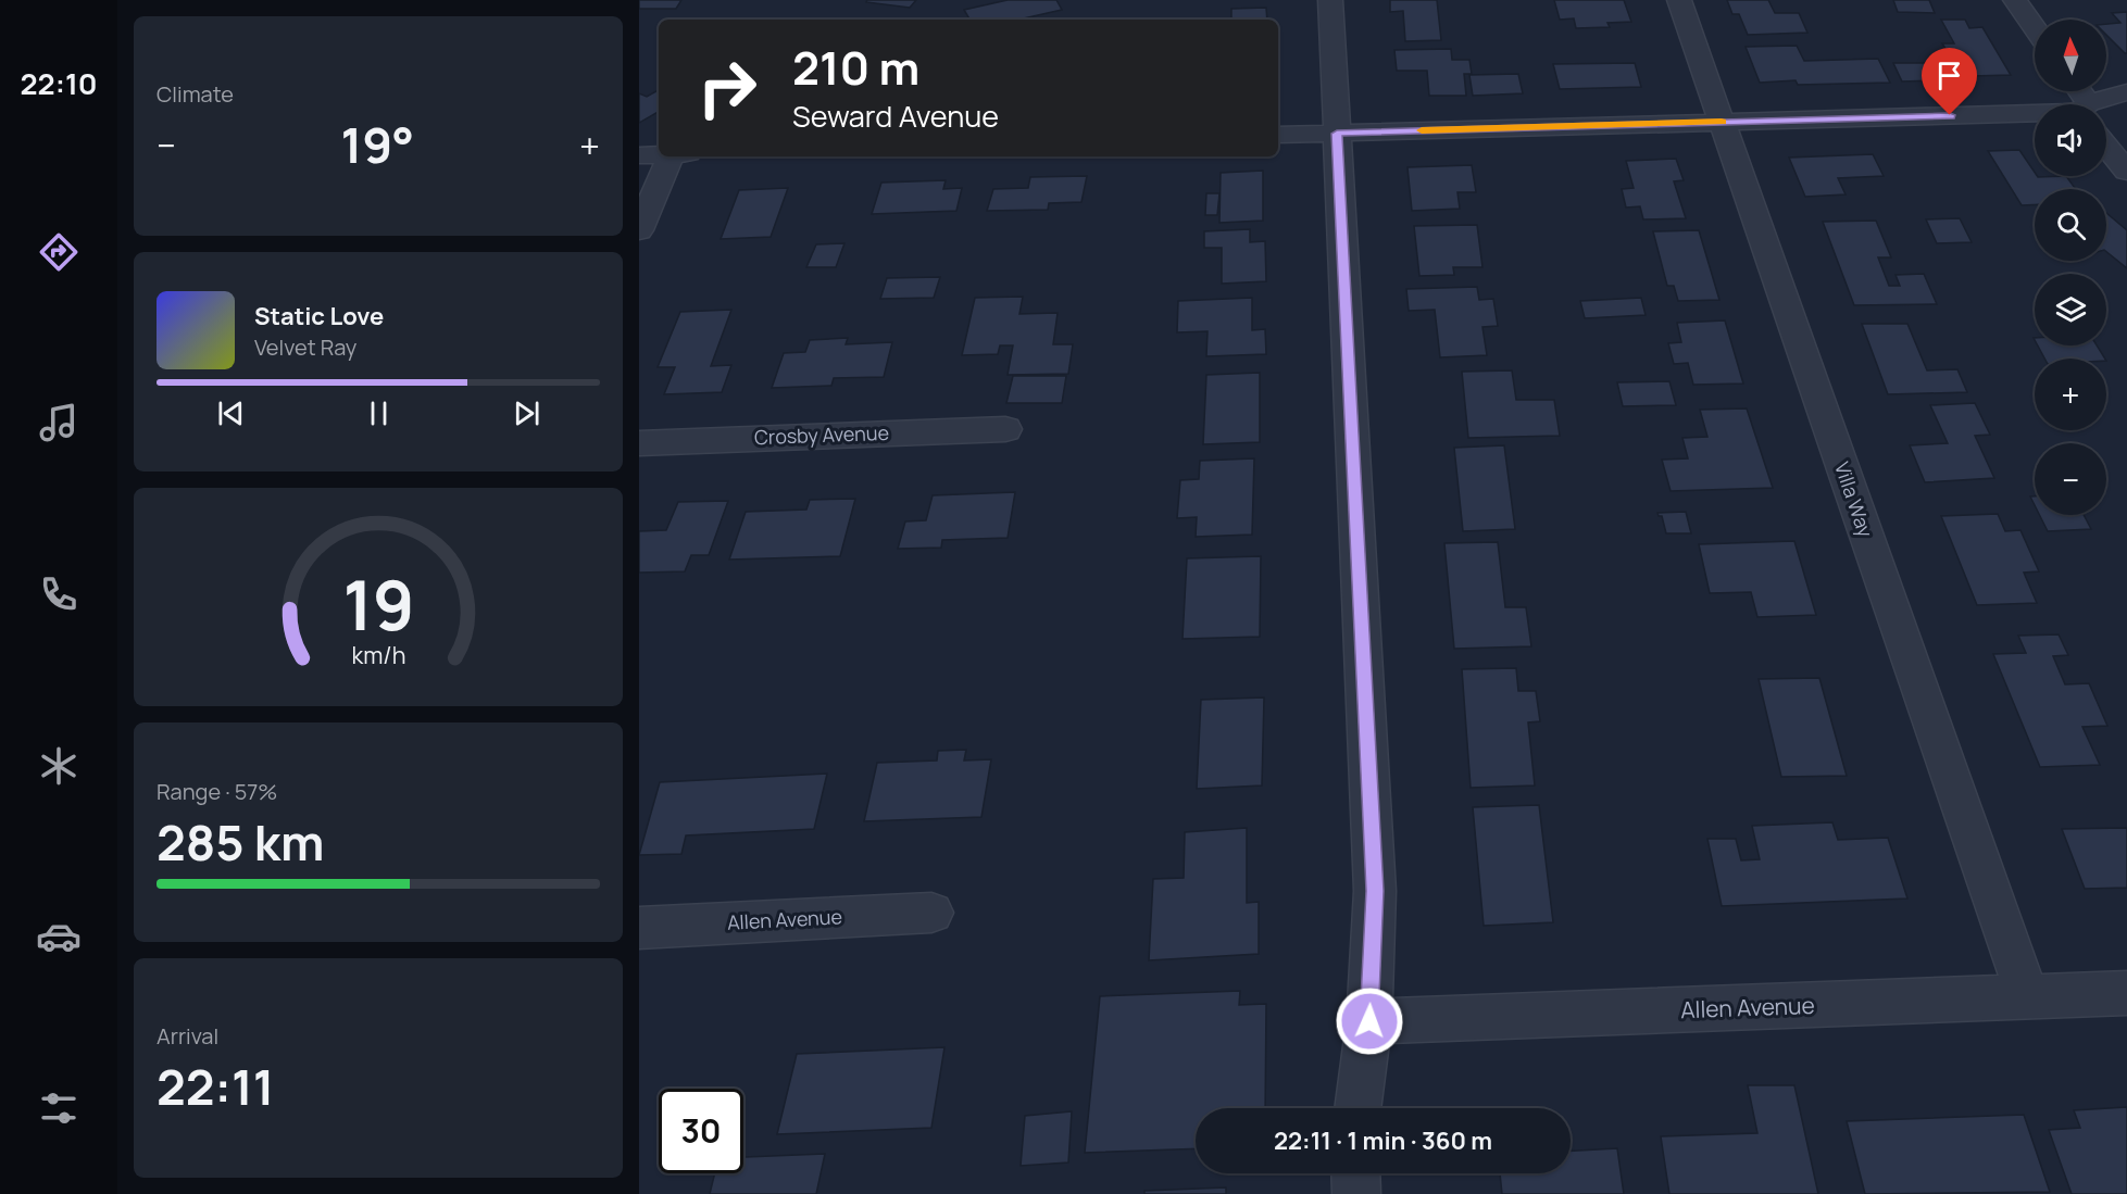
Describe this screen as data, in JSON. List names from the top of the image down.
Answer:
{
  "streets": {
    "street": ["Crosby Avenue", "Villa Way", "Allen Avenue"]
  },
  "crossings": [
    ["Villa Way", "Allen Avenue"]
  ],
  "north": "top",
  "page": {
    "tabs": "22:10",
    "tile": [
      "Climate",
      ["Range · 57%", "285 km"],
      ["Arrival", "22:11"]
    ],
    "map_buttons": ["+", "−"],
    "turn": ["210 m", "Seward Avenue"],
    "heat": ["−", "19°", "+"],
    "song": ["Static Love", "Velvet Ray"],
    "limit": "30",
    "trip": "22:11 · 1 min · 360 m",
    "gauge": ["19", "km/h"]
  }
}
